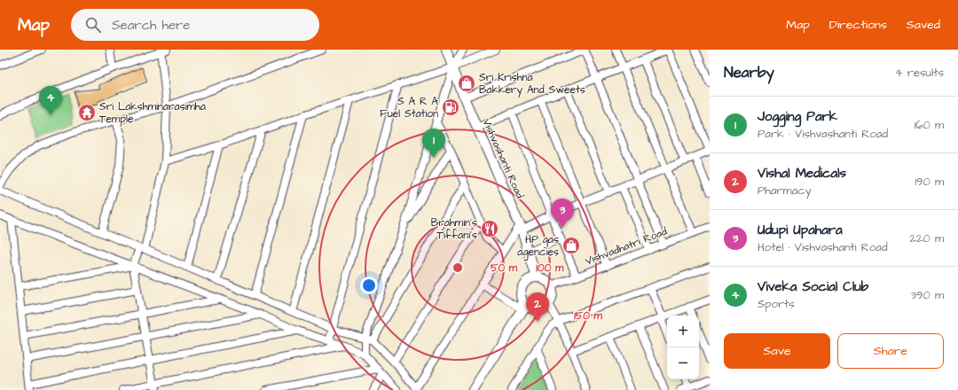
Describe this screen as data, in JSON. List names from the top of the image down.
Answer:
{
  "streets": {
    "street": ["Vishvashanti Road", "Vishvadhatri Road"]
  },
  "crossings": [
    ["Vishvashanti Road", "Vishvadhatri Road"]
  ],
  "places": {
    "shop": ["Sri Krishna Bakkery And Sweets", "HP gas agencies"],
    "fuel station": ["S A R A Fuel Station"],
    "temple": ["Sri Lakshminarasimha Temple"],
    "restaurant": ["Brahmin's Tiffani's"]
  },
  "page": {
    "header": "Map",
    "search": "Search here",
    "nav": ["Map", "Directions", "Saved"],
    "heading": ["Nearby", "4 results"],
    "pins": [
      "4",
      "1",
      "3",
      "2"
    ],
    "list": [
      {
        "mark": "1",
        "name": "Jogging Park",
        "note": "Park · Vishvashanti Road",
        "value": "160 m"
      },
      {
        "mark": "2",
        "name": "Vishal Medicals",
        "note": "Pharmacy",
        "value": "190 m"
      },
      {
        "mark": "3",
        "name": "Udupi Upahara",
        "note": "Hotel · Vishvashanti Road",
        "value": "220 m"
      },
      {
        "mark": "4",
        "name": "Viveka Social Club",
        "note": "Sports",
        "value": "390 m"
      }
    ],
    "map_buttons": ["+", "−"],
    "buttons": ["Save", "Share"]
  },
  "rings": ["50 m", "100 m", "150 m"]
}
